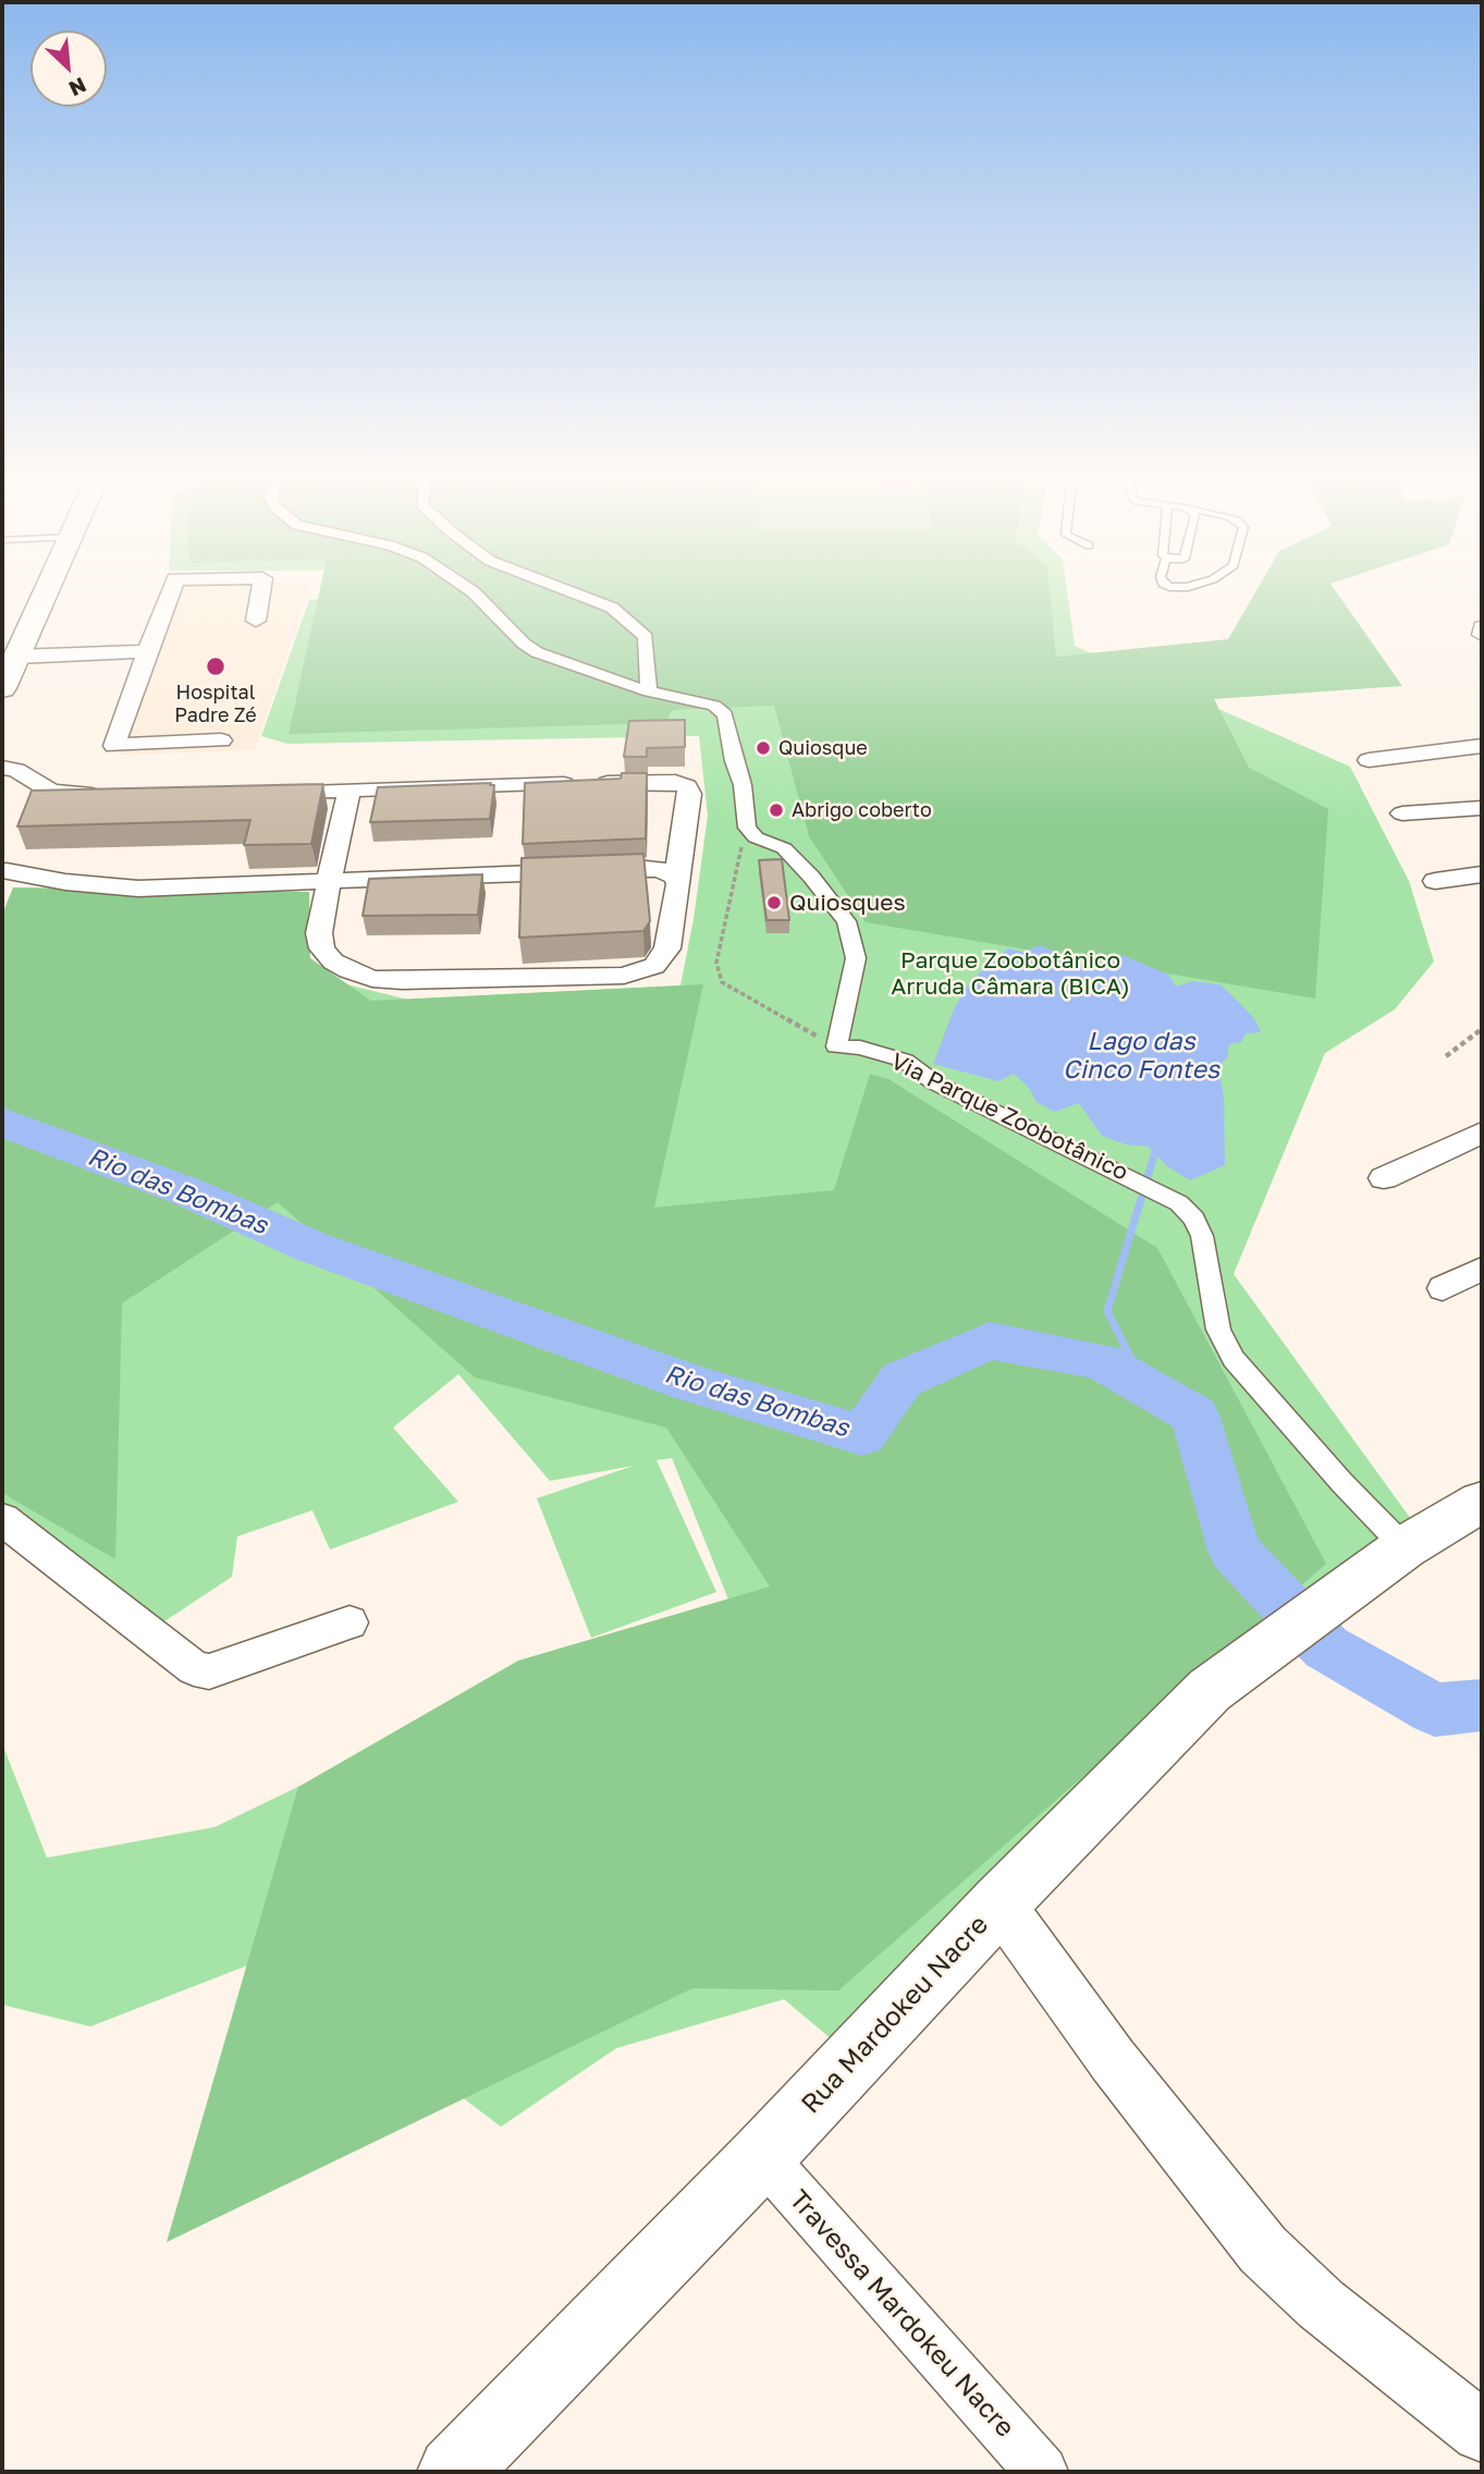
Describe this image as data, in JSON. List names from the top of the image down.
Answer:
{
  "streets": {
    "main road": ["Rua Mardokeu Nacre"],
    "street": ["Via Parque Zoobotânico", "Travessa Mardokeu Nacre"]
  },
  "crossings": [
    ["Via Parque Zoobotânico", "Rua Mardokeu Nacre"],
    ["Rua Mardokeu Nacre", "Travessa Mardokeu Nacre"]
  ],
  "water": ["Lago das Cinco Fontes", "Rio das Bombas"],
  "parks": ["Parque Zoobotânico Arruda Câmara (BICA)"],
  "places": [
    "Hospital Padre Zé",
    "Quiosque",
    "Abrigo coberto",
    "Quiosques"
  ],
  "north": "bottom right"
}
